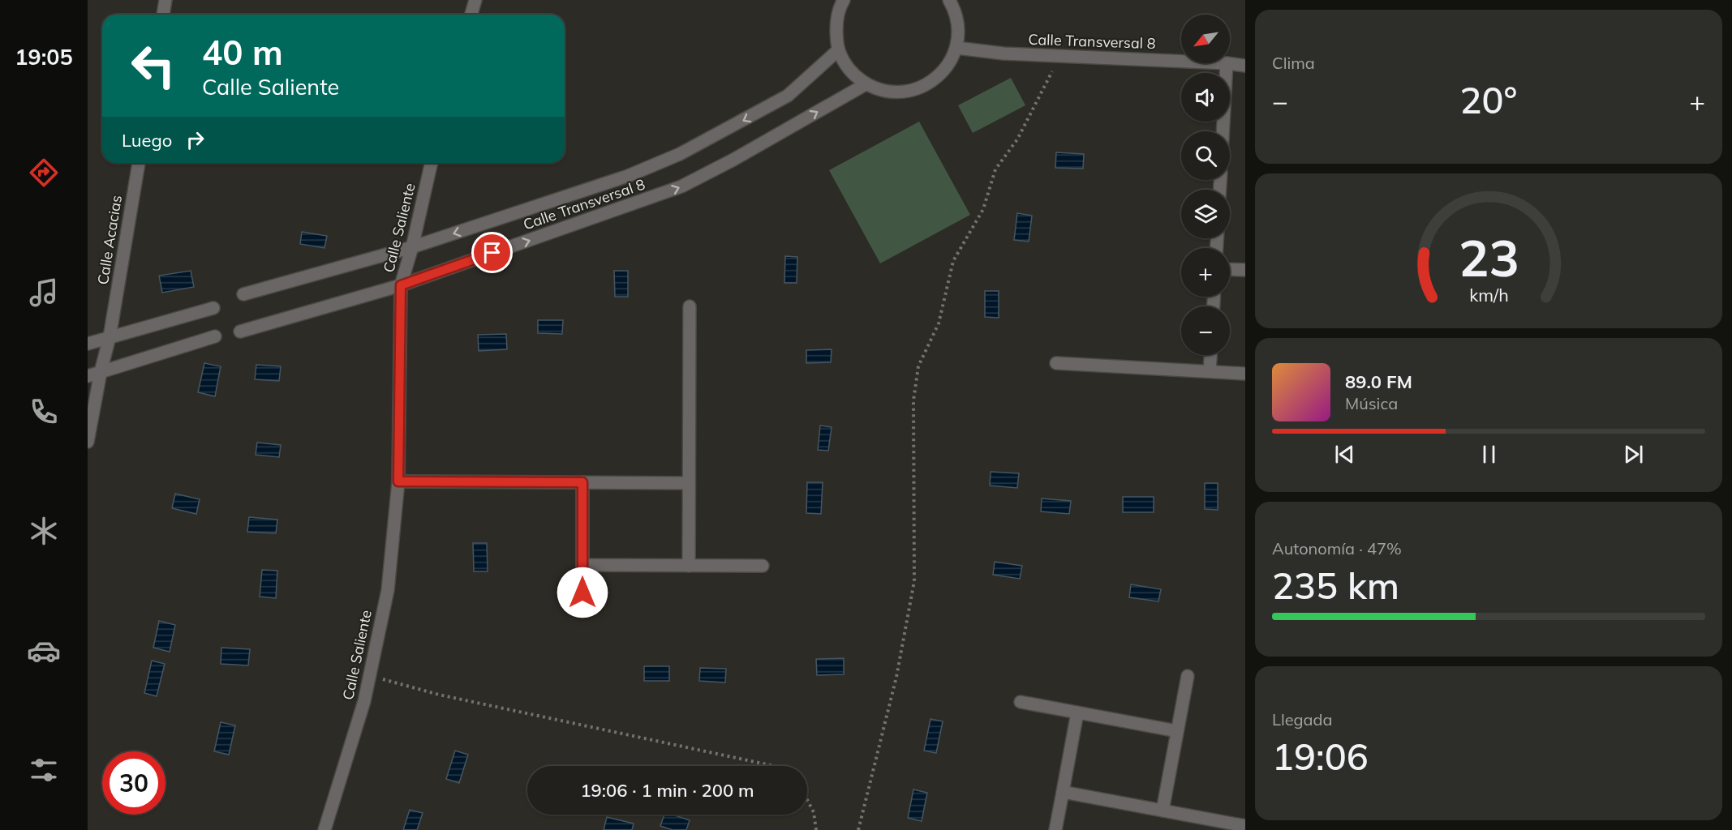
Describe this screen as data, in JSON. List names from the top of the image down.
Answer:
{
  "streets": {
    "street": ["Calle Transversal 8", "Calle Saliente", "Calle Acacias"]
  },
  "crossings": [
    ["Calle Transversal 8", "Calle Saliente"]
  ],
  "north": "bottom left",
  "page": {
    "tabs": "19:05",
    "tile": [
      "Clima",
      ["Autonomía · 47%", "235 km"],
      ["Llegada", "19:06"]
    ],
    "map_buttons": ["+", "−"],
    "turn": ["40 m", "Calle Saliente"],
    "heat": ["−", "20°", "+"],
    "then": "Luego",
    "song": ["89.0 FM", "Música"],
    "limit": "30",
    "trip": "19:06 · 1 min · 200 m",
    "gauge": ["23", "km/h"]
  }
}
